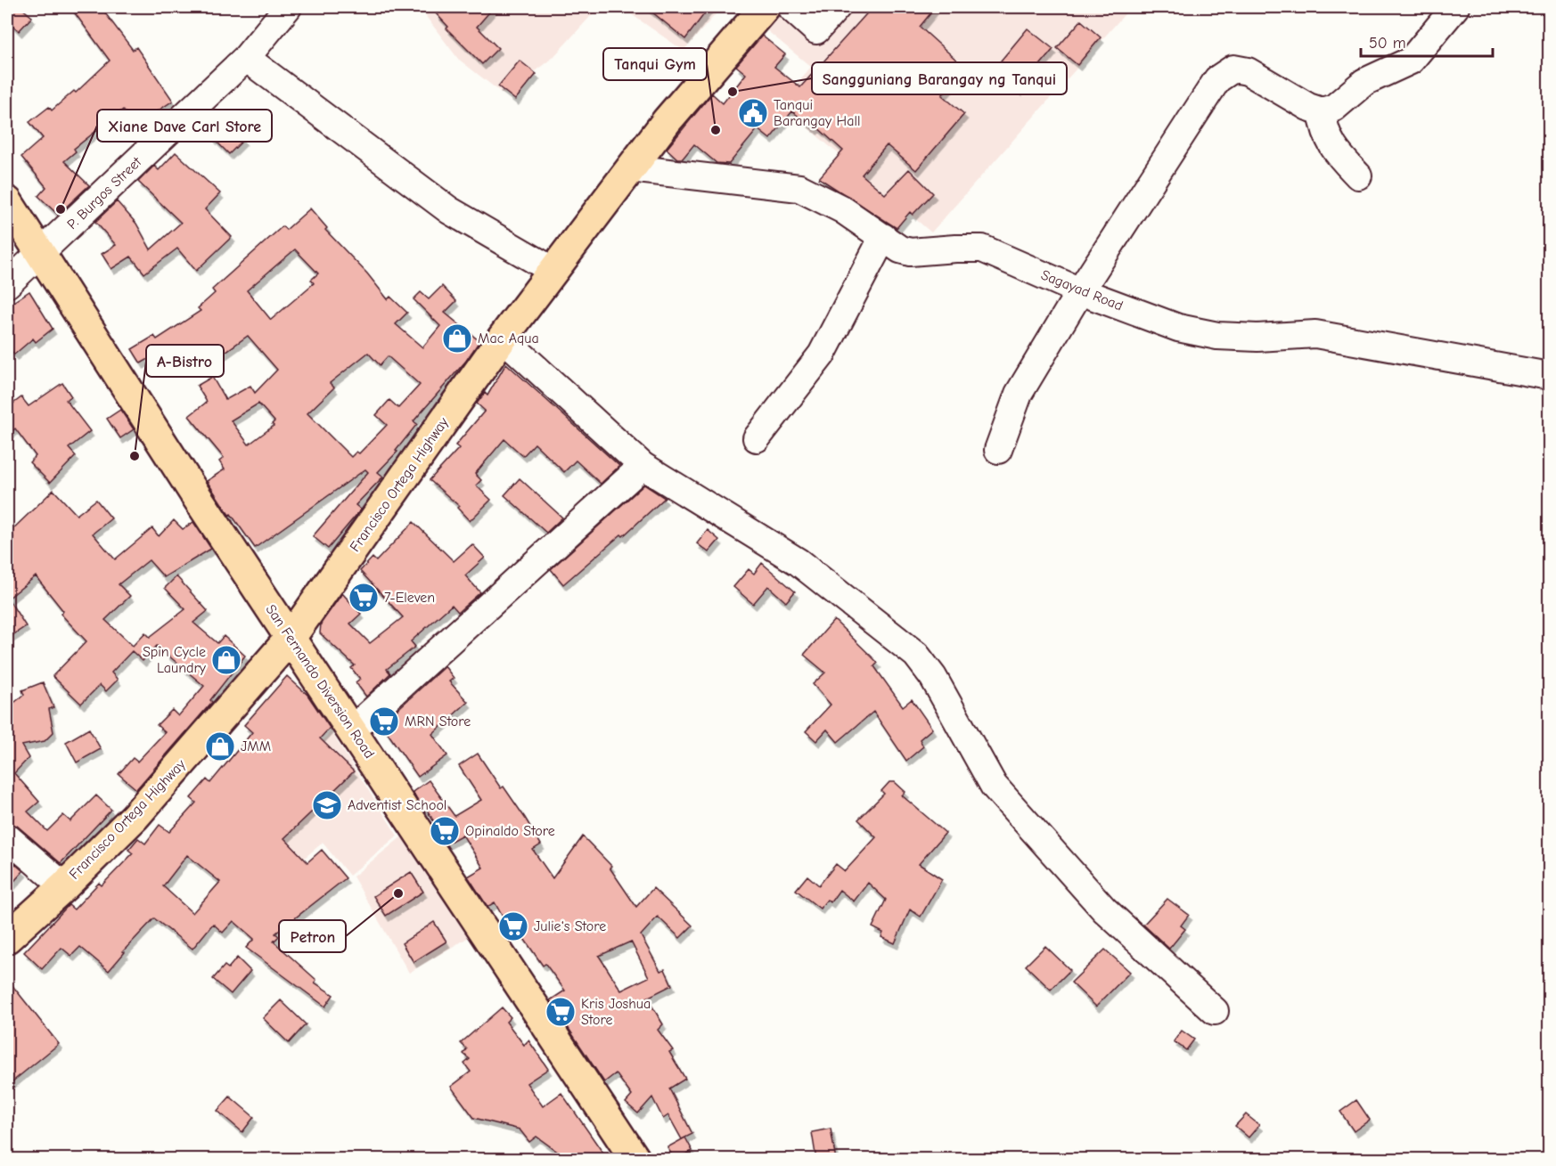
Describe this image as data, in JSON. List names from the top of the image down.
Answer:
{
  "streets": {
    "main road": ["Francisco Ortega Highway", "San Fernando Diversion Road"],
    "street": ["P. Burgos Street", "Sagayad Road"]
  },
  "crossings": [
    ["P. Burgos Street", "San Fernando Diversion Road"],
    ["Sagayad Road", "Francisco Ortega Highway"],
    ["Francisco Ortega Highway", "San Fernando Diversion Road"]
  ],
  "places": {
    "other": [
      "Sangguniang Barangay ng Tanqui",
      "Tanqui Gym",
      "Xiane Dave Carl Store",
      "A-Bistro",
      "Petron"
    ],
    "public building": ["Tanqui Barangay Hall"],
    "shop": ["Mac Aqua", "Spin Cycle Laundry", "JMM"],
    "supermarket": [
      "7-Eleven",
      "MRN Store",
      "Opinaldo Store",
      "Julie's Store",
      "Kris Joshua Store"
    ],
    "school or university": ["Adventist School"]
  },
  "scale_bar": "50 m"
}
